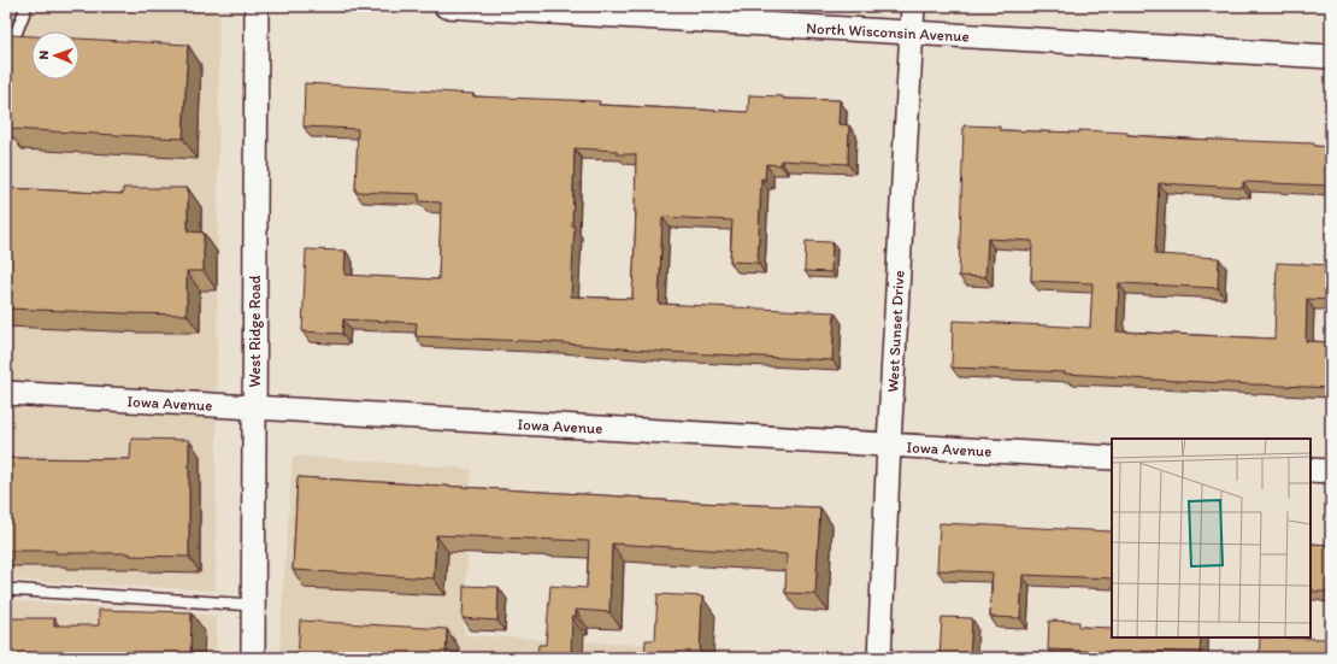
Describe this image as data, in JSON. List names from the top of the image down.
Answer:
{
  "streets": {
    "street": [
      "North Wisconsin Avenue",
      "West Ridge Road",
      "West Sunset Drive",
      "Iowa Avenue"
    ]
  },
  "crossings": [
    ["North Wisconsin Avenue", "West Sunset Drive"],
    ["West Ridge Road", "Iowa Avenue"],
    ["West Sunset Drive", "Iowa Avenue"]
  ],
  "north": "left"
}
